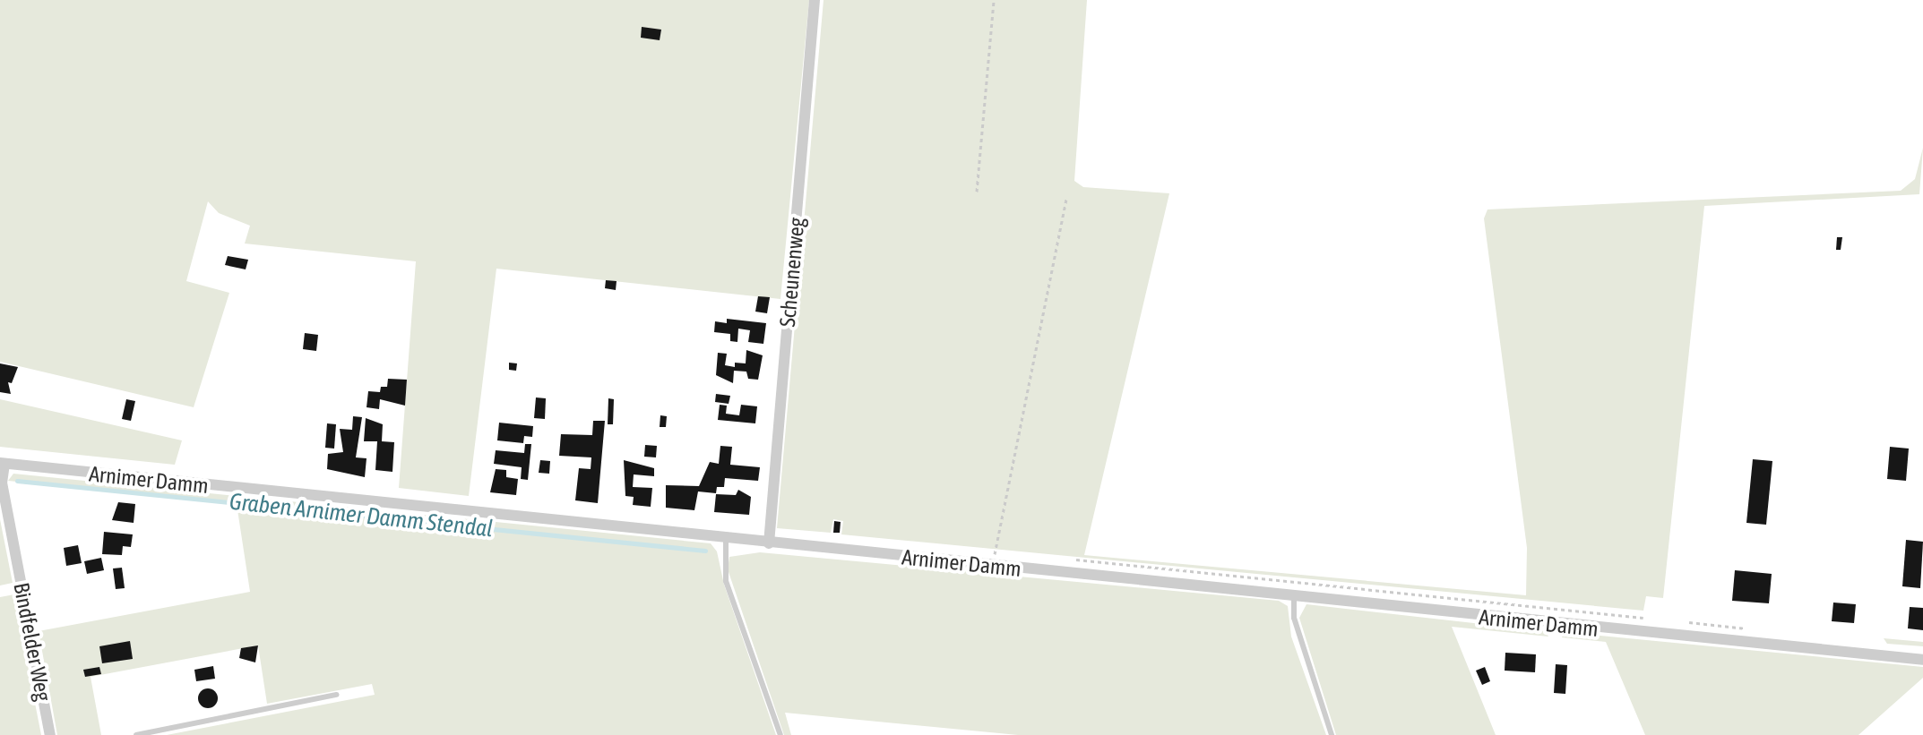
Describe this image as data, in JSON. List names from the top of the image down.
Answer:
{
  "streets": {
    "street": ["Scheunenweg", "Arnimer Damm", "Bindfelder Weg"]
  },
  "crossings": [
    ["Scheunenweg", "Arnimer Damm"],
    ["Arnimer Damm", "Bindfelder Weg"]
  ],
  "water": ["Graben Arnimer Damm Stendal"]
}
